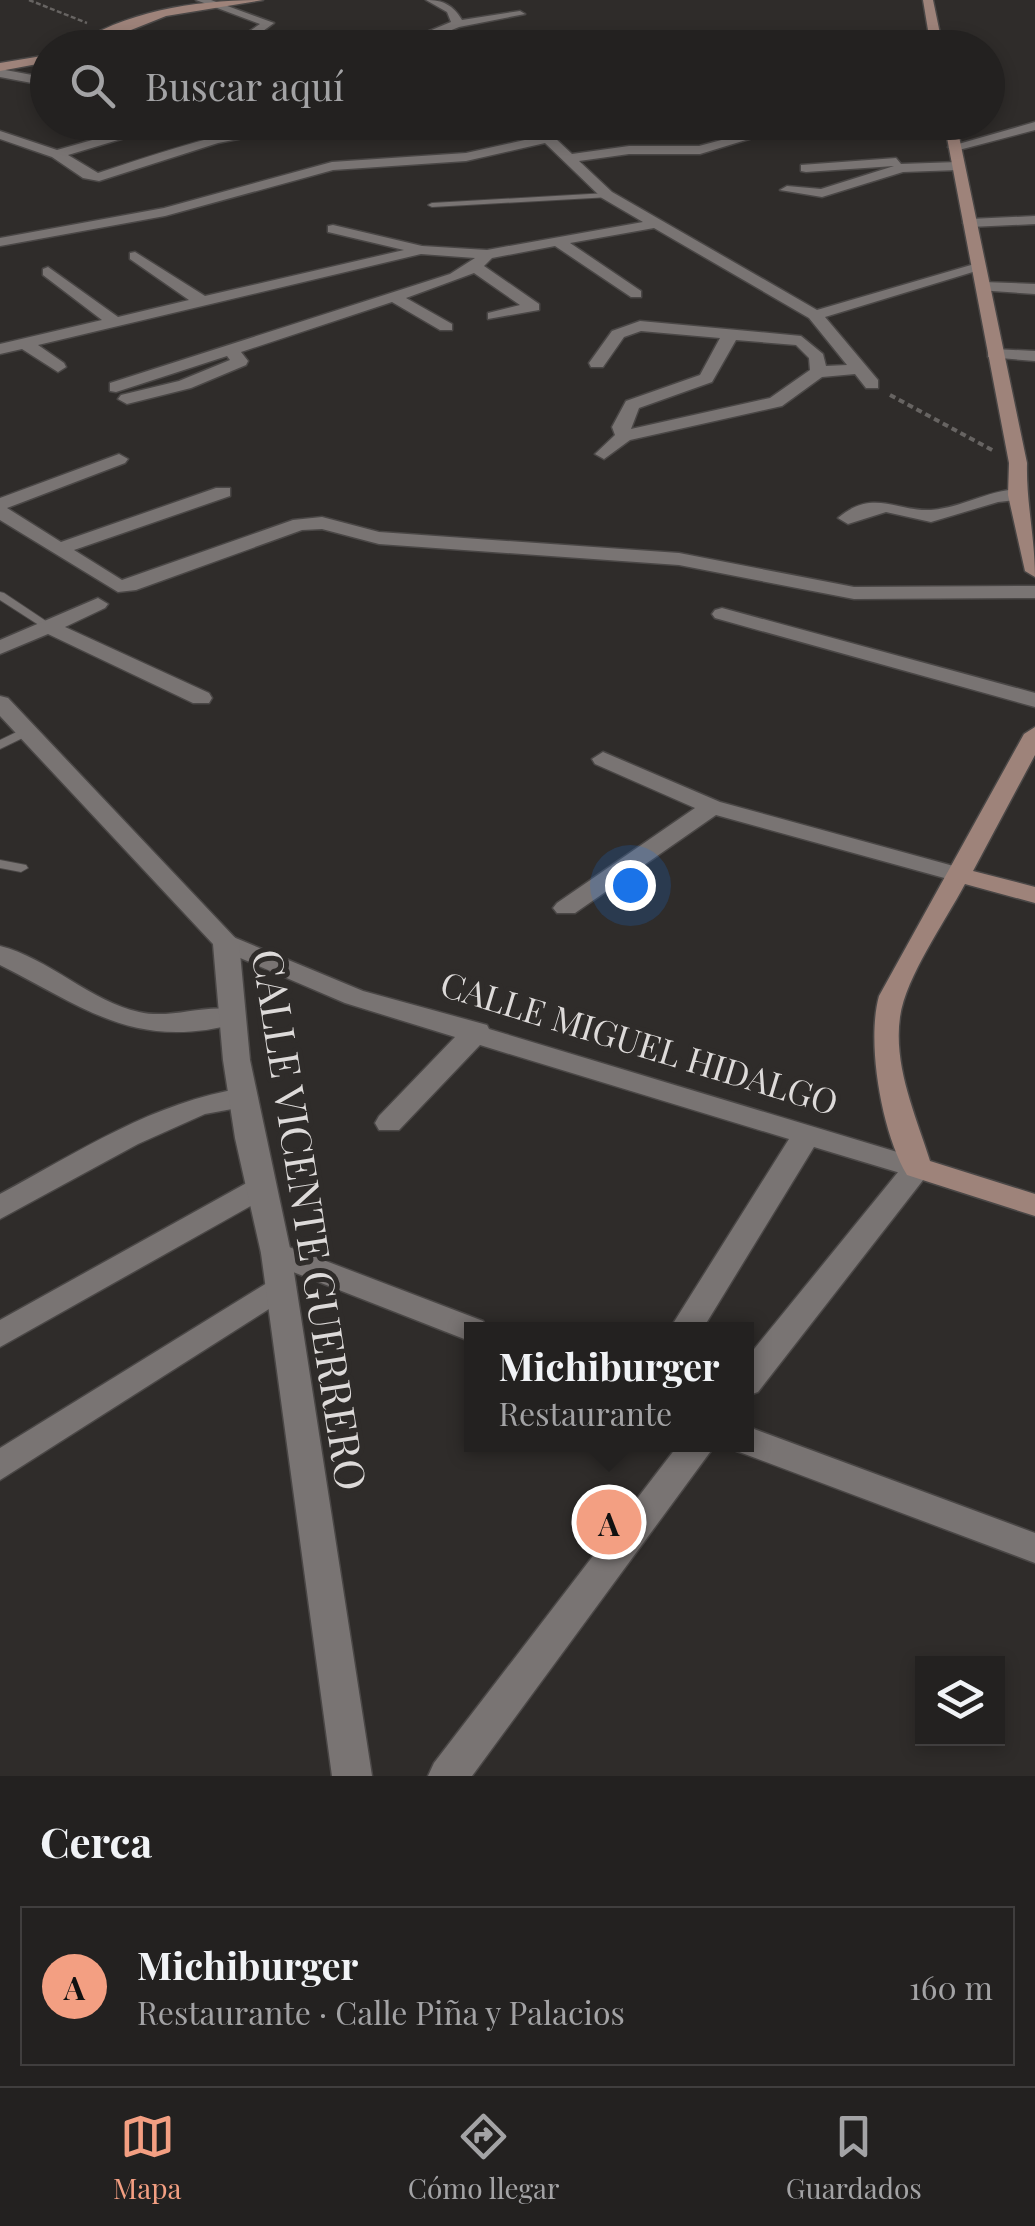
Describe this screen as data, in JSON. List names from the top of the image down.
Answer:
{
  "streets": {
    "main road": ["CALLE MIGUEL HIDALGO"],
    "street": ["CALLE VICENTE GUERRERO"]
  },
  "crossings": [
    ["CALLE MIGUEL HIDALGO", "CALLE VICENTE GUERRERO"]
  ],
  "page": {
    "search": "Buscar aquí",
    "popup": ["Michiburger", "Restaurante"],
    "pins": "A",
    "heading": "Cerca",
    "list": [
      {
        "mark": "A",
        "name": "Michiburger",
        "note": "Restaurante · Calle Piña y Palacios",
        "value": "160 m"
      }
    ],
    "nav": ["Mapa", "Cómo llegar", "Guardados"]
  }
}
